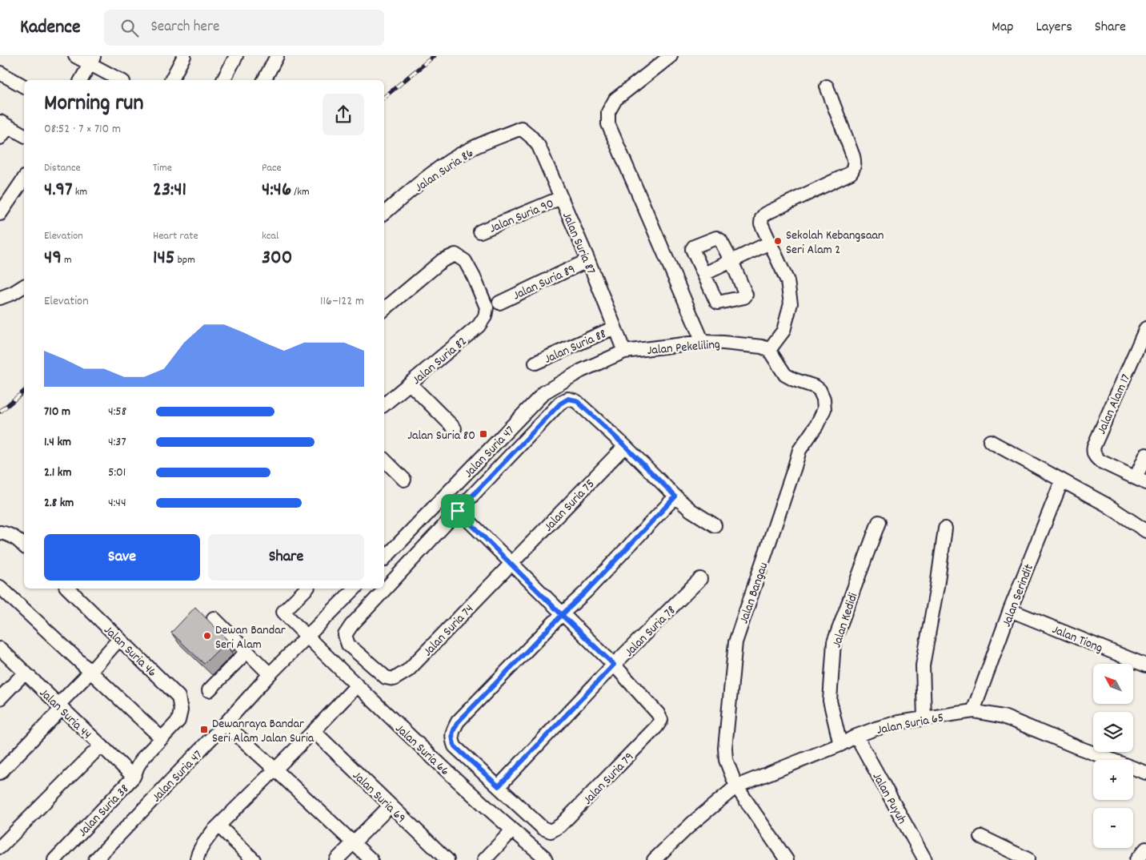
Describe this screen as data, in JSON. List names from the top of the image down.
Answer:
{
  "streets": {
    "street": [
      "Jalan Suria 86",
      "Jalan Suria 90",
      "Jalan Suria 87",
      "Jalan Suria 89",
      "Jalan Suria 88",
      "Jalan Pekeliling",
      "Jalan Suria 82",
      "Jalan Alam 17",
      "Jalan Suria 47",
      "Jalan Suria 75",
      "Jalan Bangau",
      "Jalan Serindit",
      "Jalan Kedidi",
      "Jalan Suria 74",
      "Jalan Suria 78",
      "Jalan Tiong",
      "Jalan Suria 46",
      "Jalan Suria 44",
      "Jalan Suria 65",
      "Jalan Suria 66",
      "Jalan Suria 79",
      "Jalan Suria 69",
      "Jalan Puyuh",
      "Jalan Suria 38"
    ]
  },
  "crossings": [
    ["Jalan Suria 86", "Jalan Suria 87"],
    ["Jalan Suria 90", "Jalan Suria 87"],
    ["Jalan Suria 87", "Jalan Suria 89"],
    ["Jalan Suria 87", "Jalan Suria 88"],
    ["Jalan Suria 87", "Jalan Pekeliling"],
    ["Jalan Pekeliling", "Jalan Suria 47"],
    ["Jalan Pekeliling", "Jalan Bangau"],
    ["Jalan Suria 47", "Jalan Suria 66"],
    ["Jalan Suria 75", "Jalan Suria 74"],
    ["Jalan Bangau", "Jalan Suria 65"],
    ["Jalan Serindit", "Jalan Tiong"],
    ["Jalan Serindit", "Jalan Suria 65"],
    ["Jalan Kedidi", "Jalan Suria 65"],
    ["Jalan Suria 78", "Jalan Suria 79"],
    ["Jalan Suria 46", "Jalan Suria 38"],
    ["Jalan Suria 44", "Jalan Suria 38"],
    ["Jalan Suria 65", "Jalan Puyuh"]
  ],
  "places": {
    "other": ["Sekolah Kebangsaan Seri Alam 2", "Dewan Bandar Seri Alam"],
    "transit": ["Jalan Suria 80", "Dewanraya Bandar Seri Alam Jalan Suria"]
  },
  "north": "top left",
  "page": {
    "header": "Kadence",
    "search": "Search here",
    "nav": ["Map", "Layers", "Share"],
    "heading": ["Morning run", "08:52 · 7 × 710 m"],
    "stats": [
      ["Distance", "4.97 km"],
      ["Time", "23:41"],
      ["Pace", "4:46 /km"],
      ["Elevation", "49 m"],
      ["Heart rate", "145 bpm"],
      ["kcal", "300"]
    ],
    "chart": ["Elevation", "116–122 m"],
    "list": [
      {
        "name": "710 m",
        "note": "4:58"
      },
      {
        "name": "1.4 km",
        "note": "4:37"
      },
      {
        "name": "2.1 km",
        "note": "5:01"
      },
      {
        "name": "2.8 km",
        "note": "4:44"
      }
    ],
    "buttons": ["Save", "Share"],
    "map_buttons": ["+", "−"]
  }
}
